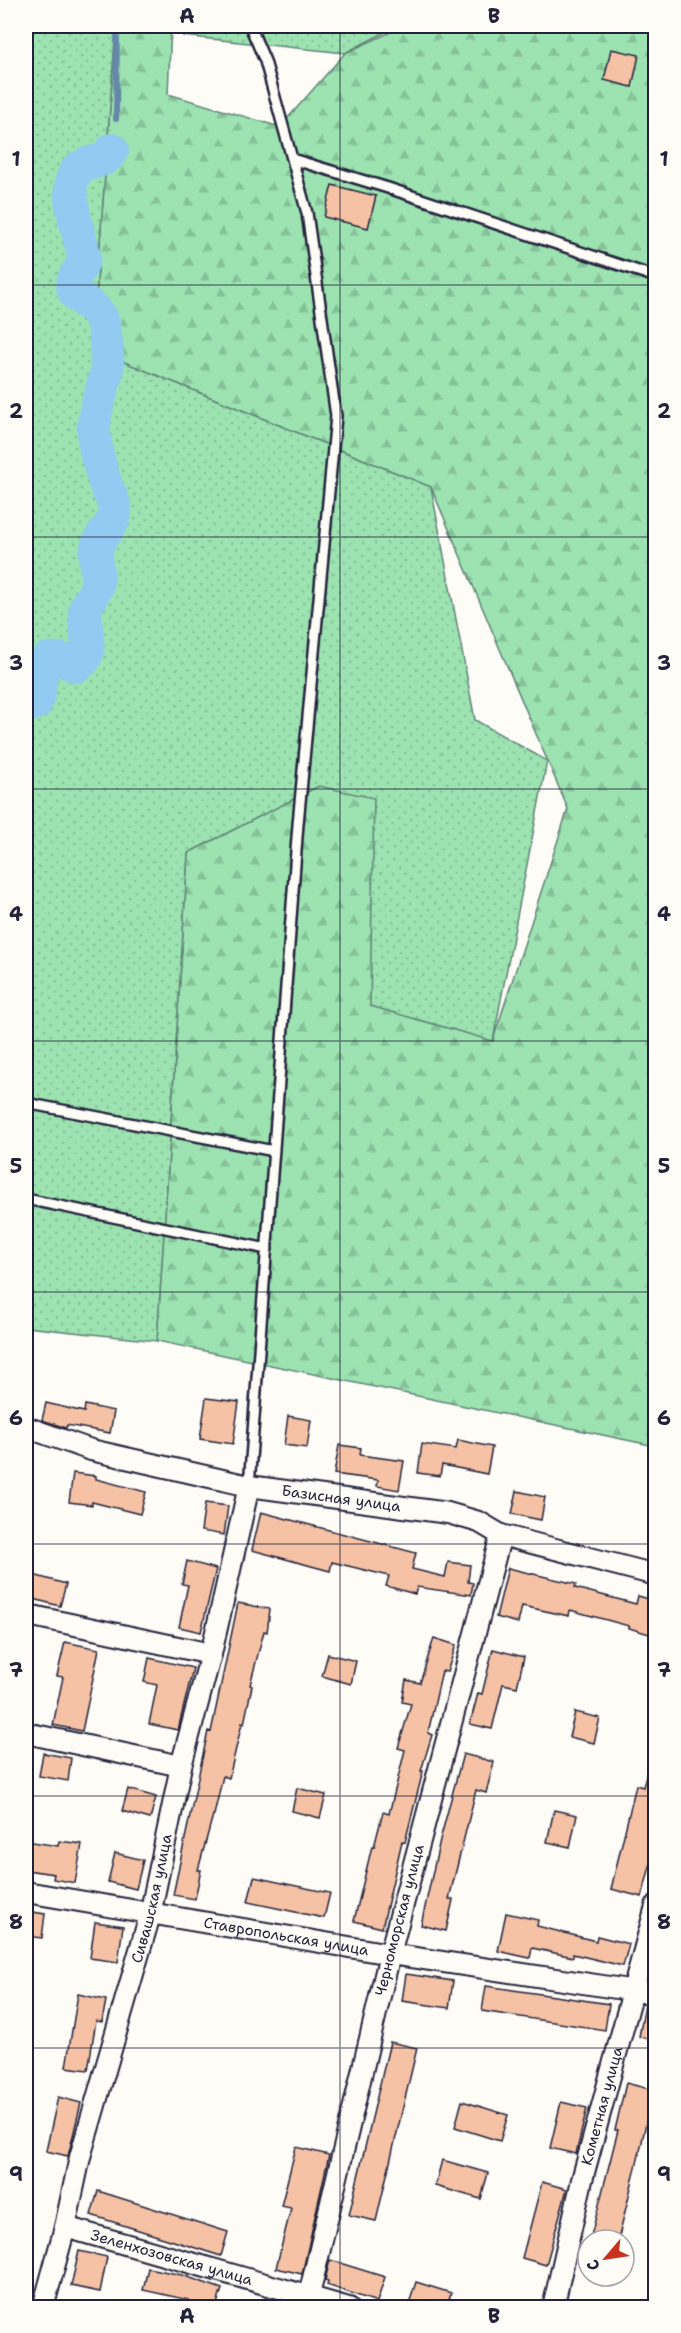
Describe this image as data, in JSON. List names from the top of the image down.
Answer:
{
  "streets": {
    "street": [
      "Базисная улица",
      "Сивашская улица",
      "Черноморская улица",
      "Ставропольская улица",
      "Кометная улица",
      "Зеленхозовская улица"
    ]
  },
  "crossings": [
    ["Базисная улица", "Сивашская улица"],
    ["Базисная улица", "Черноморская улица"],
    ["Сивашская улица", "Ставропольская улица"],
    ["Сивашская улица", "Зеленхозовская улица"],
    ["Черноморская улица", "Ставропольская улица"],
    ["Черноморская улица", "Зеленхозовская улица"],
    ["Ставропольская улица", "Кометная улица"]
  ],
  "north": "bottom left",
  "grid": {
    "columns": ["A", "B"],
    "rows": [
      "1",
      "2",
      "3",
      "4",
      "5",
      "6",
      "7",
      "8",
      "9"
    ]
  }
}
